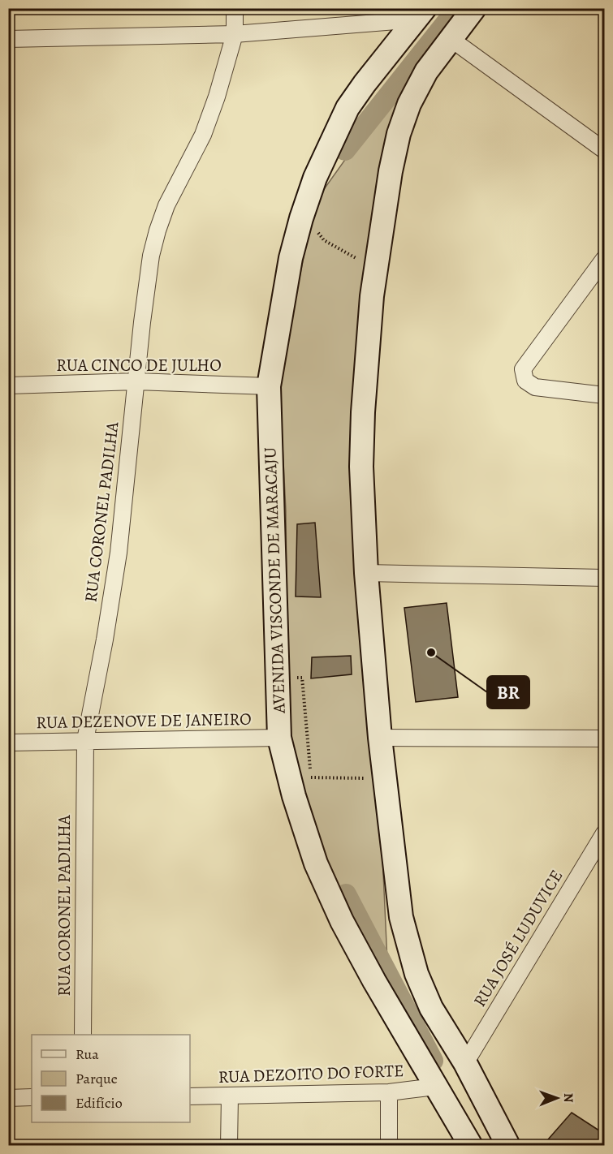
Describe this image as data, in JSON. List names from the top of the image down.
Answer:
{
  "streets": {
    "main road": ["AVENIDA VISCONDE DE MARACAJU"],
    "street": [
      "RUA CINCO DE JULHO",
      "RUA CORONEL PADILHA",
      "RUA DEZENOVE DE JANEIRO",
      "RUA JOSÉ LUDUVICE",
      "RUA DEZOITO DO FORTE"
    ]
  },
  "crossings": [
    ["RUA CINCO DE JULHO", "RUA CORONEL PADILHA"],
    ["RUA CINCO DE JULHO", "AVENIDA VISCONDE DE MARACAJU"],
    ["RUA CORONEL PADILHA", "RUA DEZENOVE DE JANEIRO"],
    ["AVENIDA VISCONDE DE MARACAJU", "RUA DEZENOVE DE JANEIRO"],
    ["AVENIDA VISCONDE DE MARACAJU", "RUA DEZOITO DO FORTE"]
  ],
  "places": ["BR"],
  "legend": ["Rua", "Parque", "Edifício"],
  "north": "right"
}
